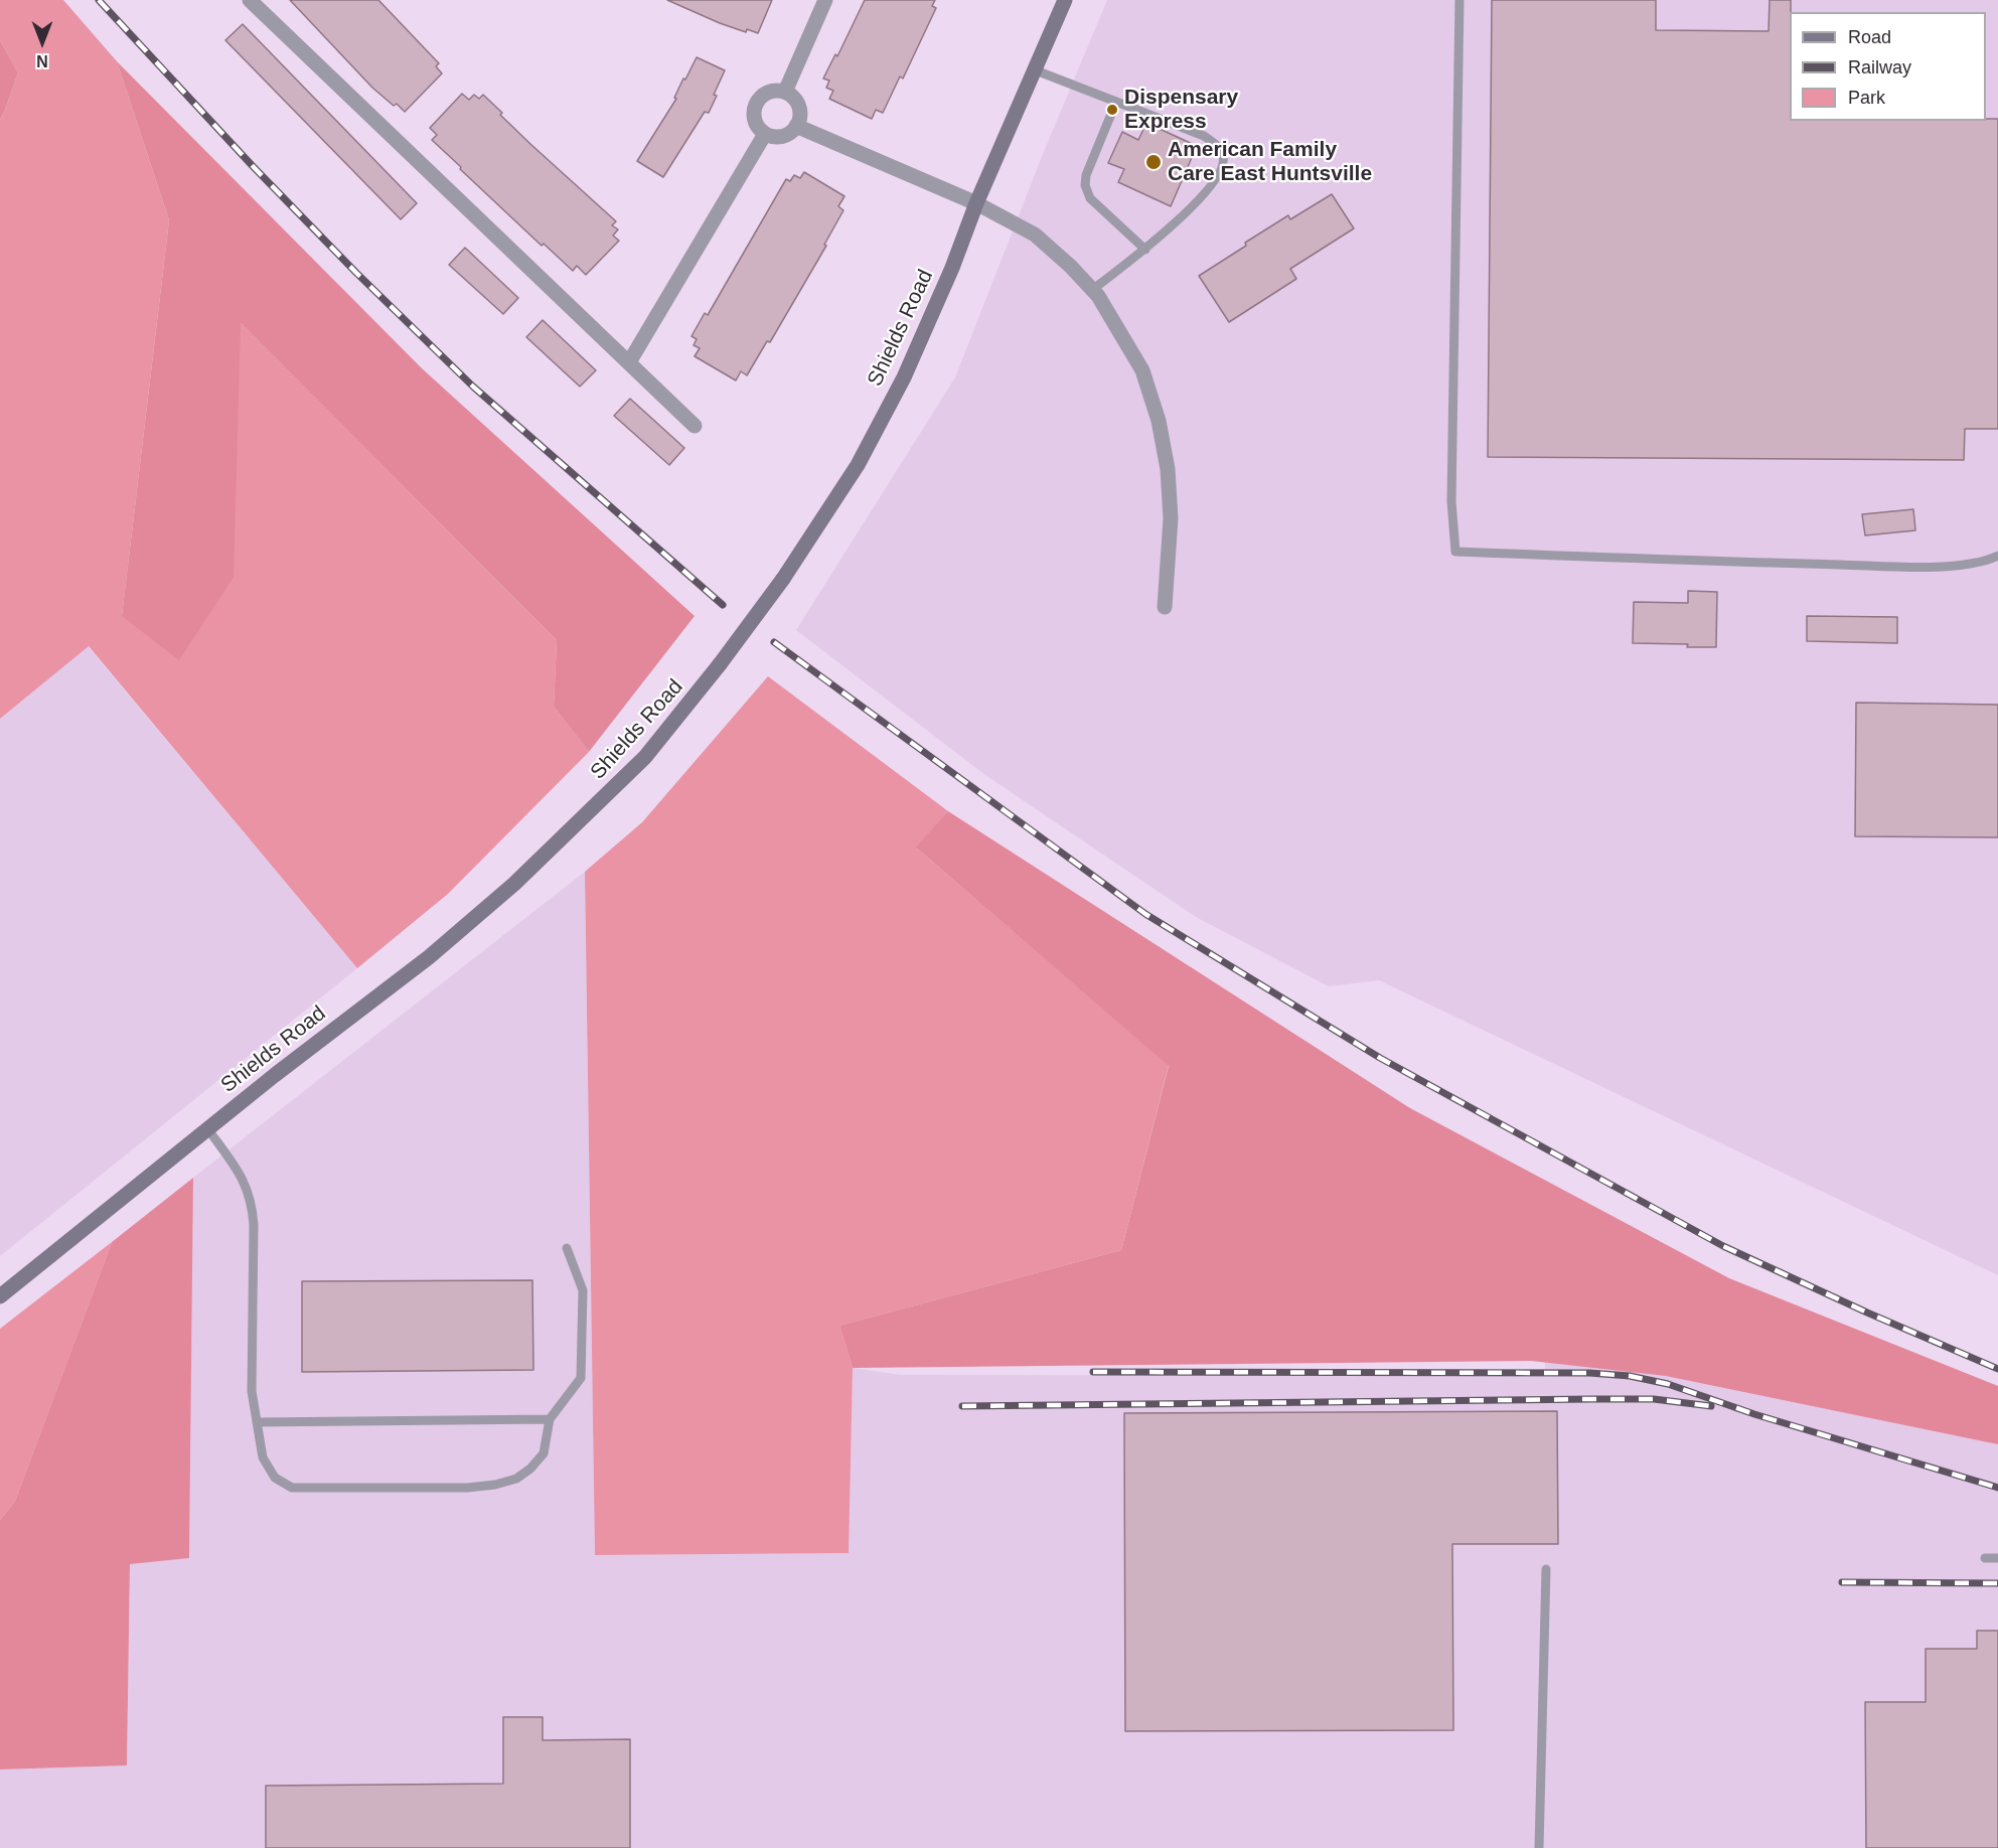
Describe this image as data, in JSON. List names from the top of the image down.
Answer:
{
  "streets": {
    "street": ["Shields Road"]
  },
  "places": ["Dispensary Express", "American Family Care East Huntsville"],
  "legend": ["Road", "Railway", "Park"],
  "north": "bottom"
}
